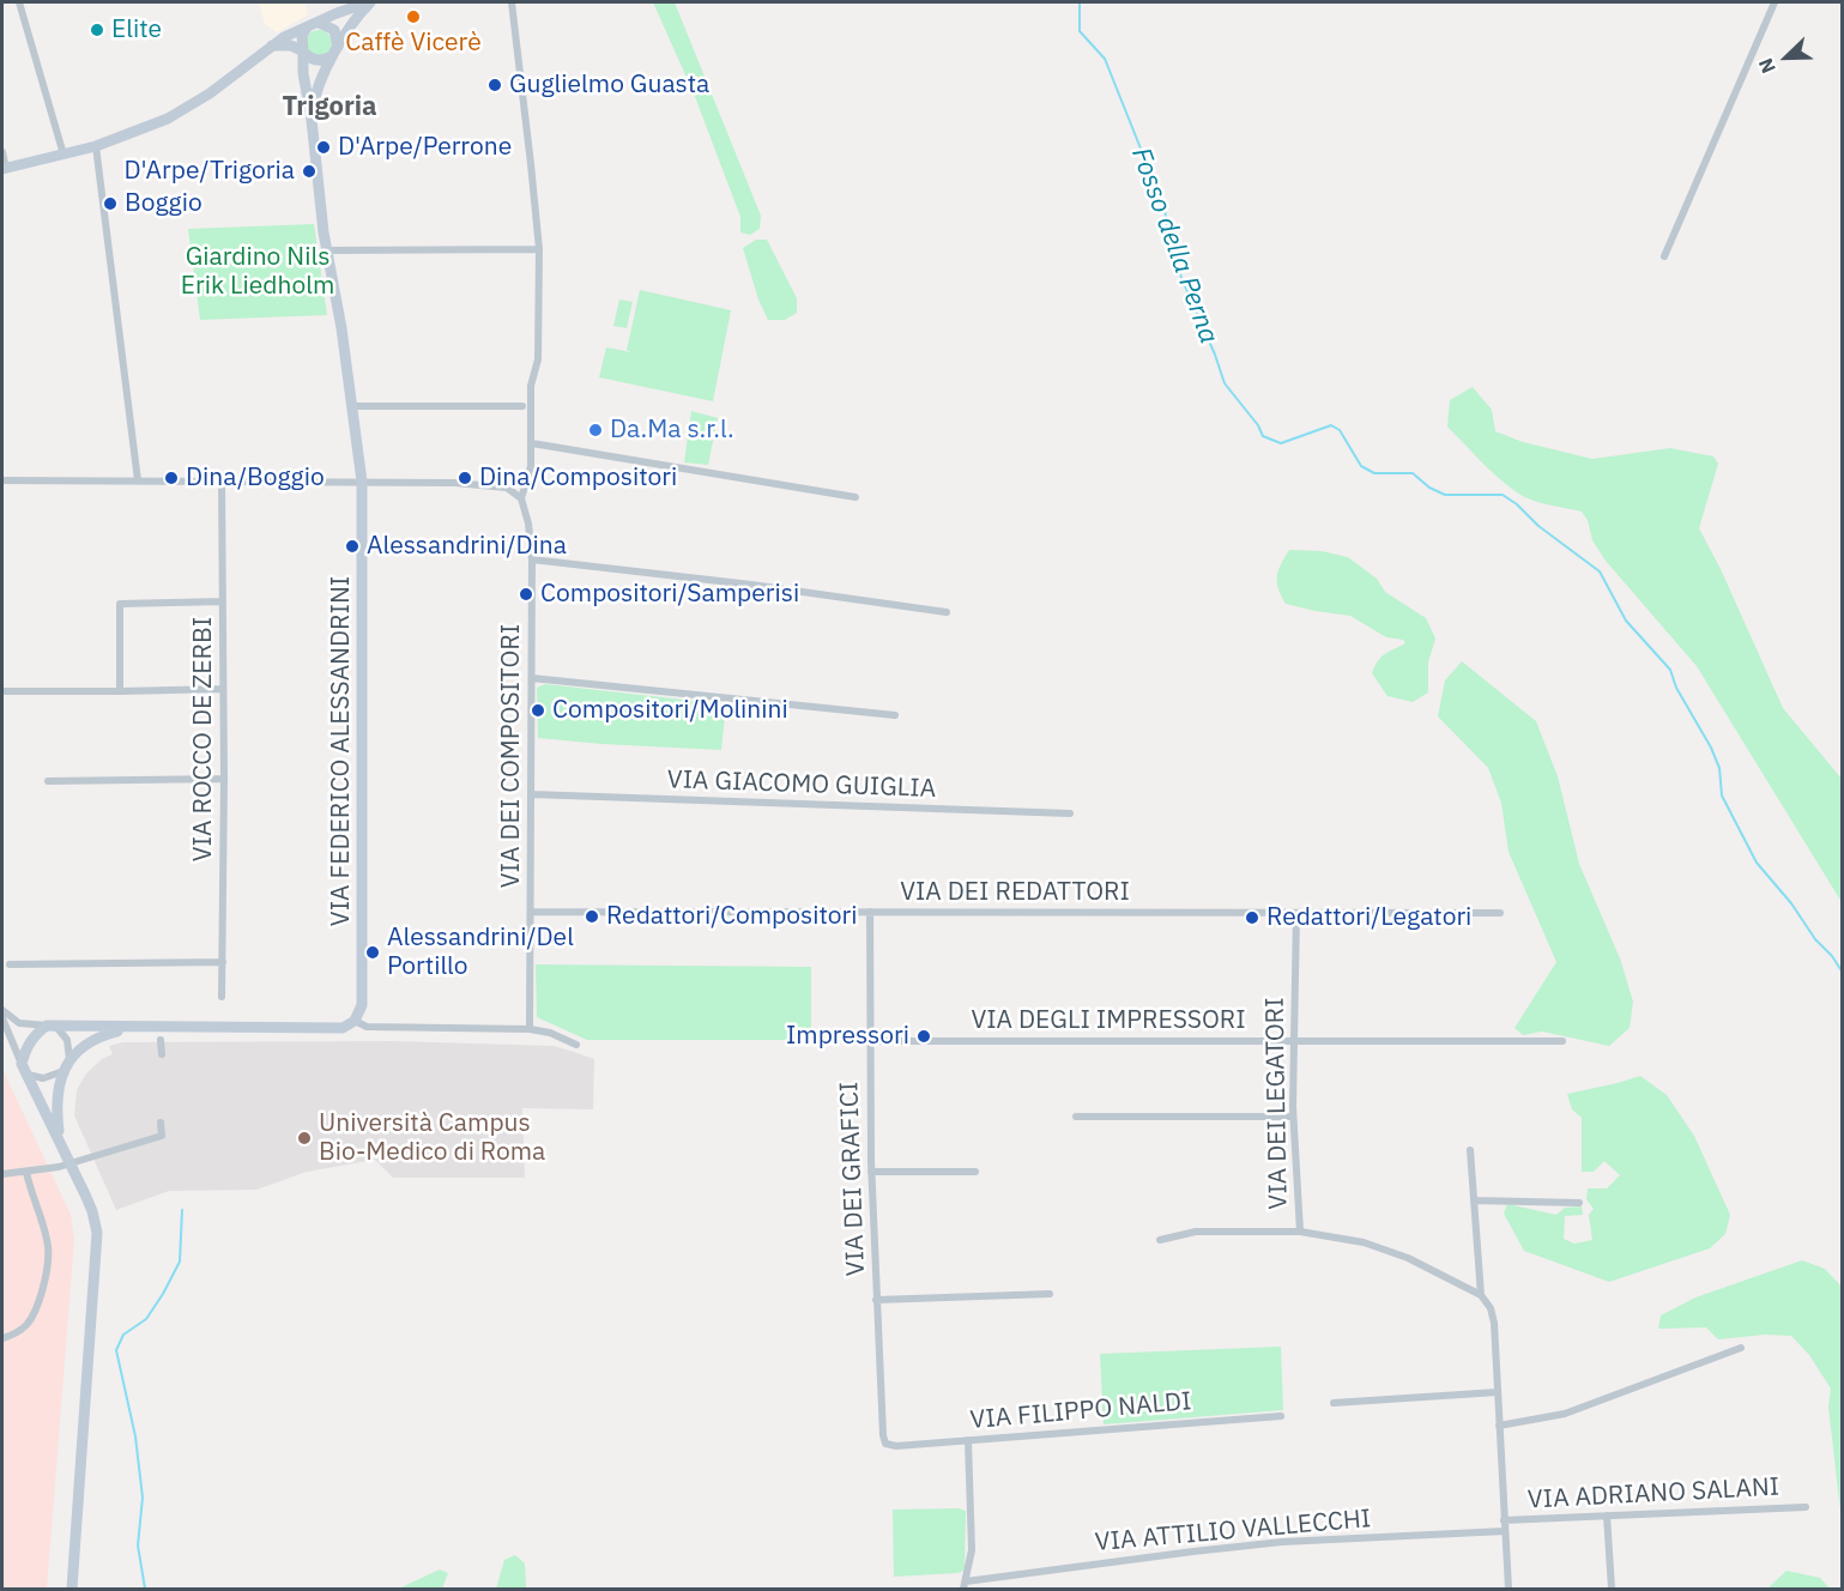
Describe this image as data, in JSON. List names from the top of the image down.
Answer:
{
  "streets": {
    "street": [
      "VIA ROCCO DE ZERBI",
      "VIA FEDERICO ALESSANDRINI",
      "VIA DEI COMPOSITORI",
      "VIA GIACOMO GUIGLIA",
      "VIA DEI REDATTORI",
      "VIA DEGLI IMPRESSORI",
      "VIA DEI LEGATORI",
      "VIA DEI GRAFICI",
      "VIA FILIPPO NALDI",
      "VIA ADRIANO SALANI",
      "VIA ATTILIO VALLECCHI"
    ]
  },
  "crossings": [
    ["VIA DEI COMPOSITORI", "VIA GIACOMO GUIGLIA"],
    ["VIA DEI COMPOSITORI", "VIA DEI REDATTORI"],
    ["VIA DEI REDATTORI", "VIA DEI LEGATORI"],
    ["VIA DEI REDATTORI", "VIA DEI GRAFICI"],
    ["VIA DEGLI IMPRESSORI", "VIA DEI LEGATORI"],
    ["VIA DEGLI IMPRESSORI", "VIA DEI GRAFICI"],
    ["VIA DEI GRAFICI", "VIA FILIPPO NALDI"]
  ],
  "districts": ["Trigoria"],
  "water": ["Fosso della Perna"],
  "parks": ["Giardino Nils Erik Liedholm"],
  "places": [
    "Caffè Vicerè",
    "Elite",
    "Guglielmo Guasta",
    "D'Arpe/Perrone",
    "D'Arpe/Trigoria",
    "Boggio",
    "Da.Ma s.r.l.",
    "Dina/Boggio",
    "Dina/Compositori",
    "Alessandrini/Dina",
    "Compositori/Samperisi",
    "Compositori/Molinini",
    "Redattori/Compositori",
    "Redattori/Legatori",
    "Alessandrini/Del Portillo",
    "Impressori",
    "Università Campus Bio-Medico di Roma"
  ],
  "north": "bottom left"
}
